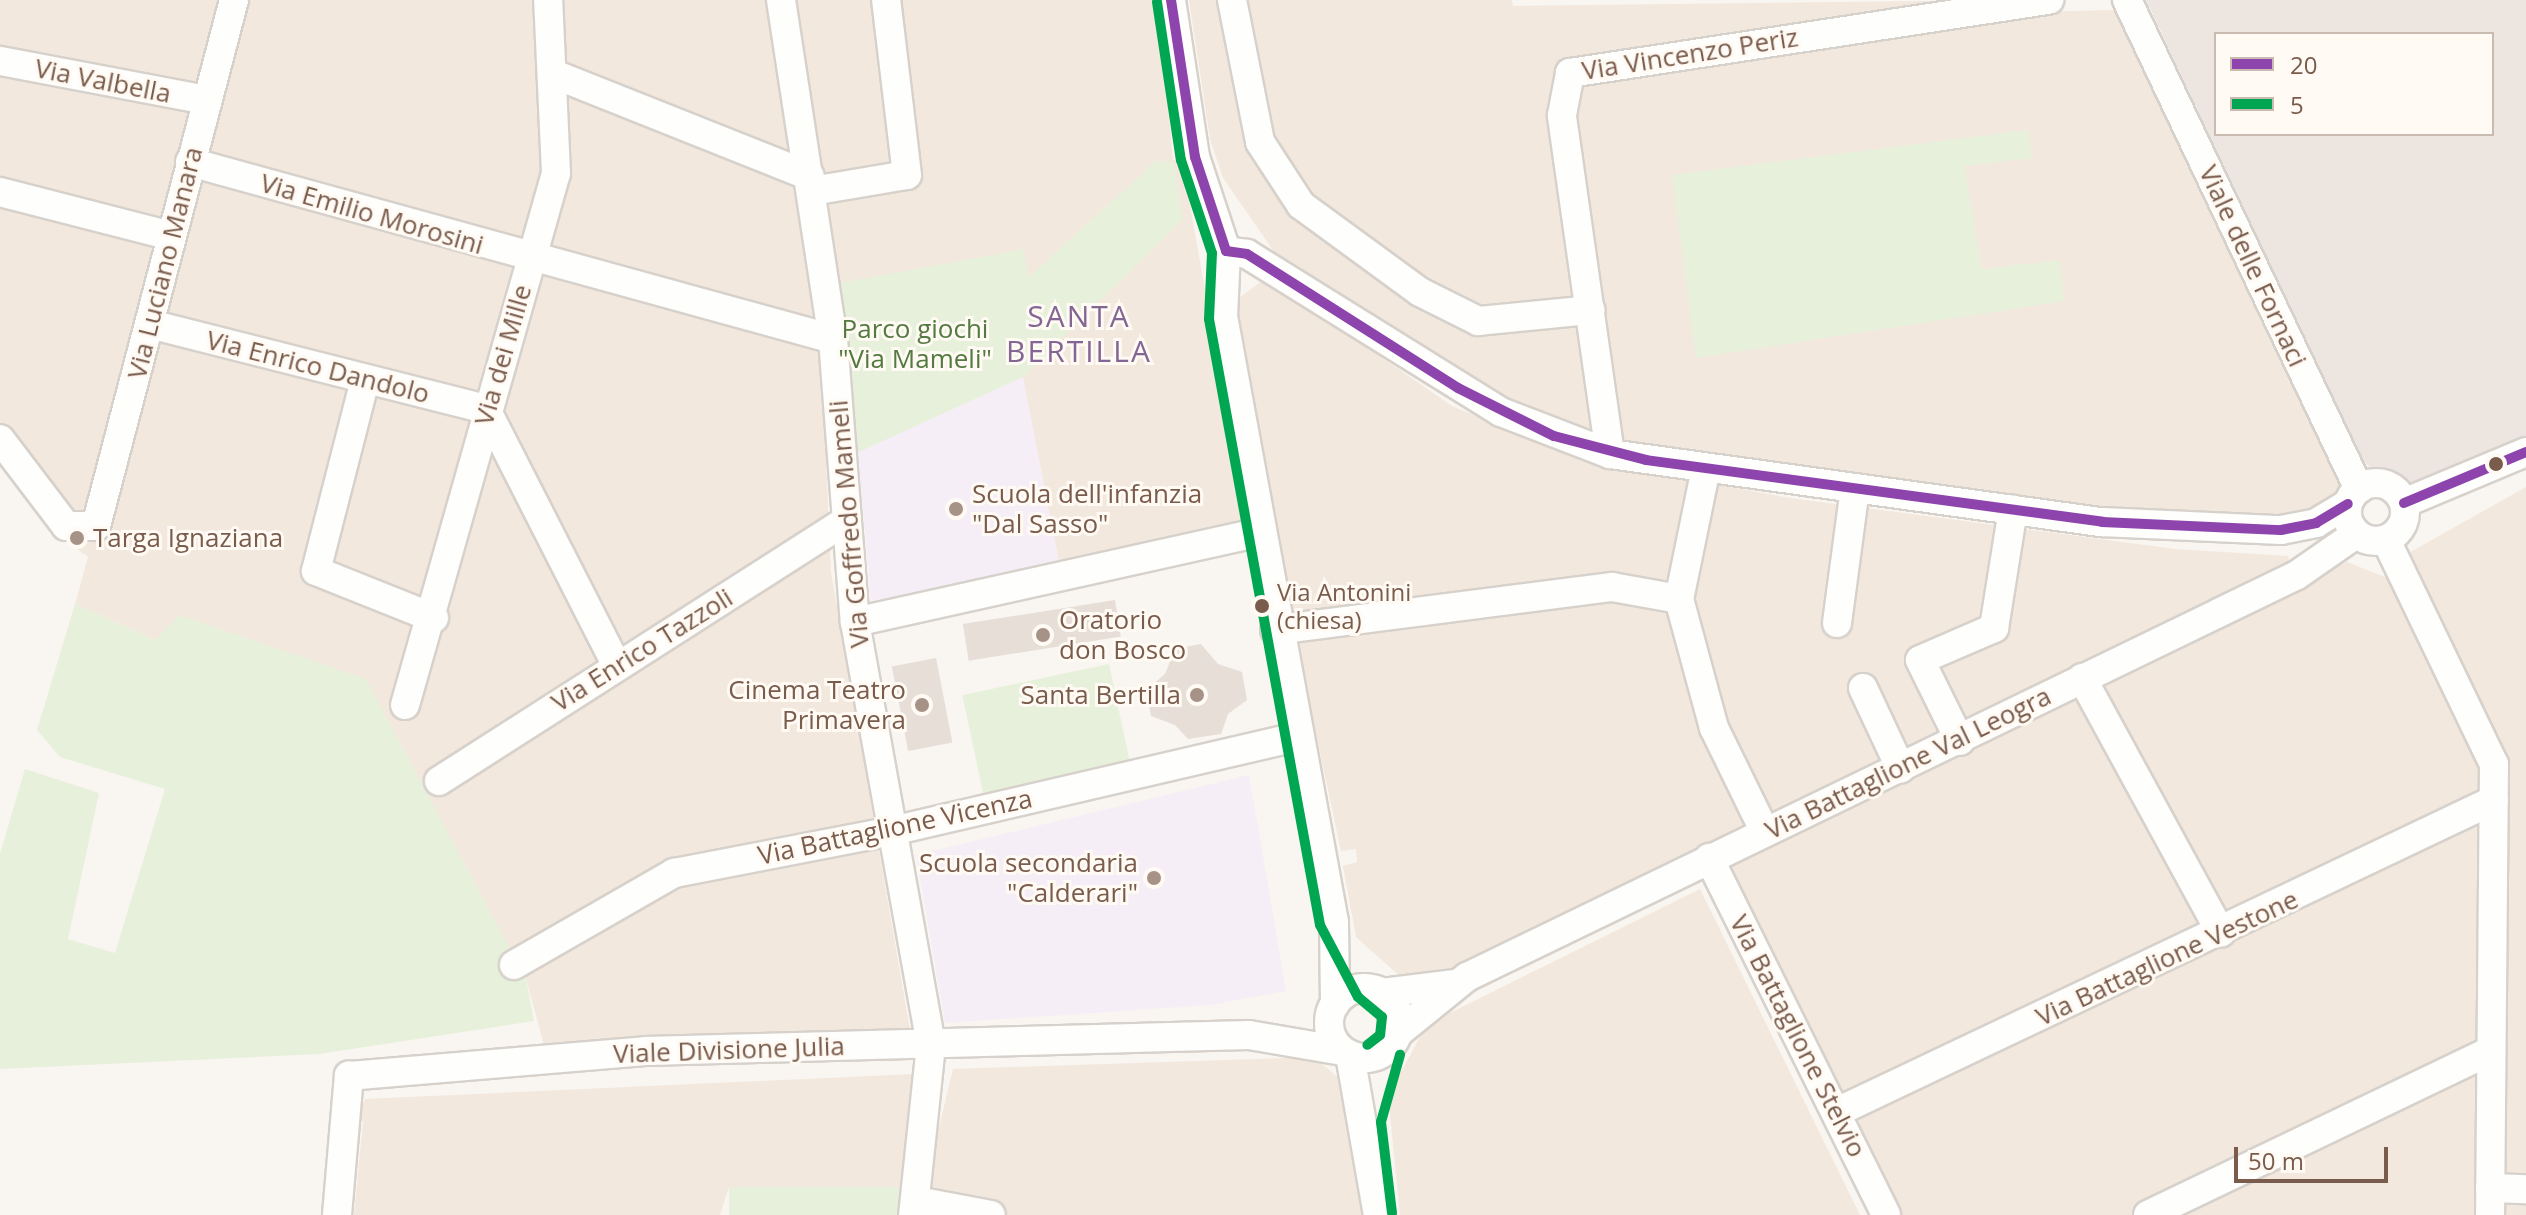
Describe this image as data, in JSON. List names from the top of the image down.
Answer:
{
  "streets": {
    "street": [
      "Via Vincenzo Periz",
      "Via Valbella",
      "Via Emilio Morosini",
      "Via Luciano Manara",
      "Viale delle Fornaci",
      "Via dei Mille",
      "Via Enrico Dandolo",
      "Via Goffredo Mameli",
      "Via Enrico Tazzoli",
      "Via Battaglione Val Leogra",
      "Via Battaglione Vicenza",
      "Via Battaglione Vestone",
      "Via Battaglione Stelvio",
      "Viale Divisione Julia"
    ]
  },
  "crossings": [
    ["Via Valbella", "Via Luciano Manara"],
    ["Via Emilio Morosini", "Via Luciano Manara"],
    ["Via Emilio Morosini", "Via dei Mille"],
    ["Via Emilio Morosini", "Via Goffredo Mameli"],
    ["Via Luciano Manara", "Via Enrico Dandolo"],
    ["Viale delle Fornaci", "Via Battaglione Val Leogra"],
    ["Via dei Mille", "Via Enrico Dandolo"],
    ["Via Goffredo Mameli", "Via Enrico Tazzoli"],
    ["Via Goffredo Mameli", "Via Battaglione Vicenza"],
    ["Via Goffredo Mameli", "Viale Divisione Julia"],
    ["Via Battaglione Val Leogra", "Via Battaglione Stelvio"],
    ["Via Battaglione Val Leogra", "Viale Divisione Julia"],
    ["Via Battaglione Vestone", "Via Battaglione Stelvio"]
  ],
  "districts": ["SANTA BERTILLA"],
  "parks": ["Parco giochi \"Via Mameli\""],
  "places": [
    "Scuola dell'infanzia \"Dal Sasso\"",
    "Targa Ignaziana",
    "Via Antonini (chiesa)",
    "Oratorio don Bosco",
    "Santa Bertilla",
    "Cinema Teatro Primavera",
    "Scuola secondaria \"Calderari\""
  ],
  "lines": ["transit line 20", "transit line 5"],
  "legend": ["20", "5"],
  "scale_bar": "50 m"
}
